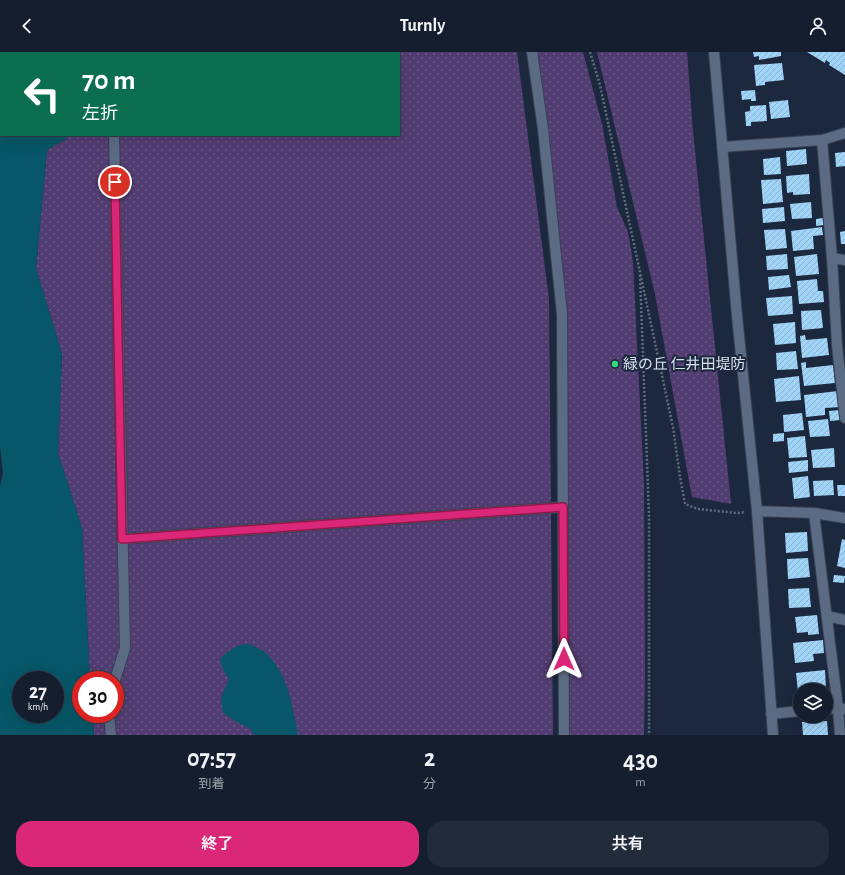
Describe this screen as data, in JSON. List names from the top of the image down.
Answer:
{
  "places": ["緑の丘 仁井田堤防"],
  "page": {
    "header": "Turnly",
    "turn": ["70 m", "左折"],
    "speed": "27 km/h",
    "limit": "30",
    "eta": [
      "07:57",
      "到着",
      "2",
      "分",
      "430",
      "m"
    ],
    "buttons": ["終了", "共有"]
  }
}
